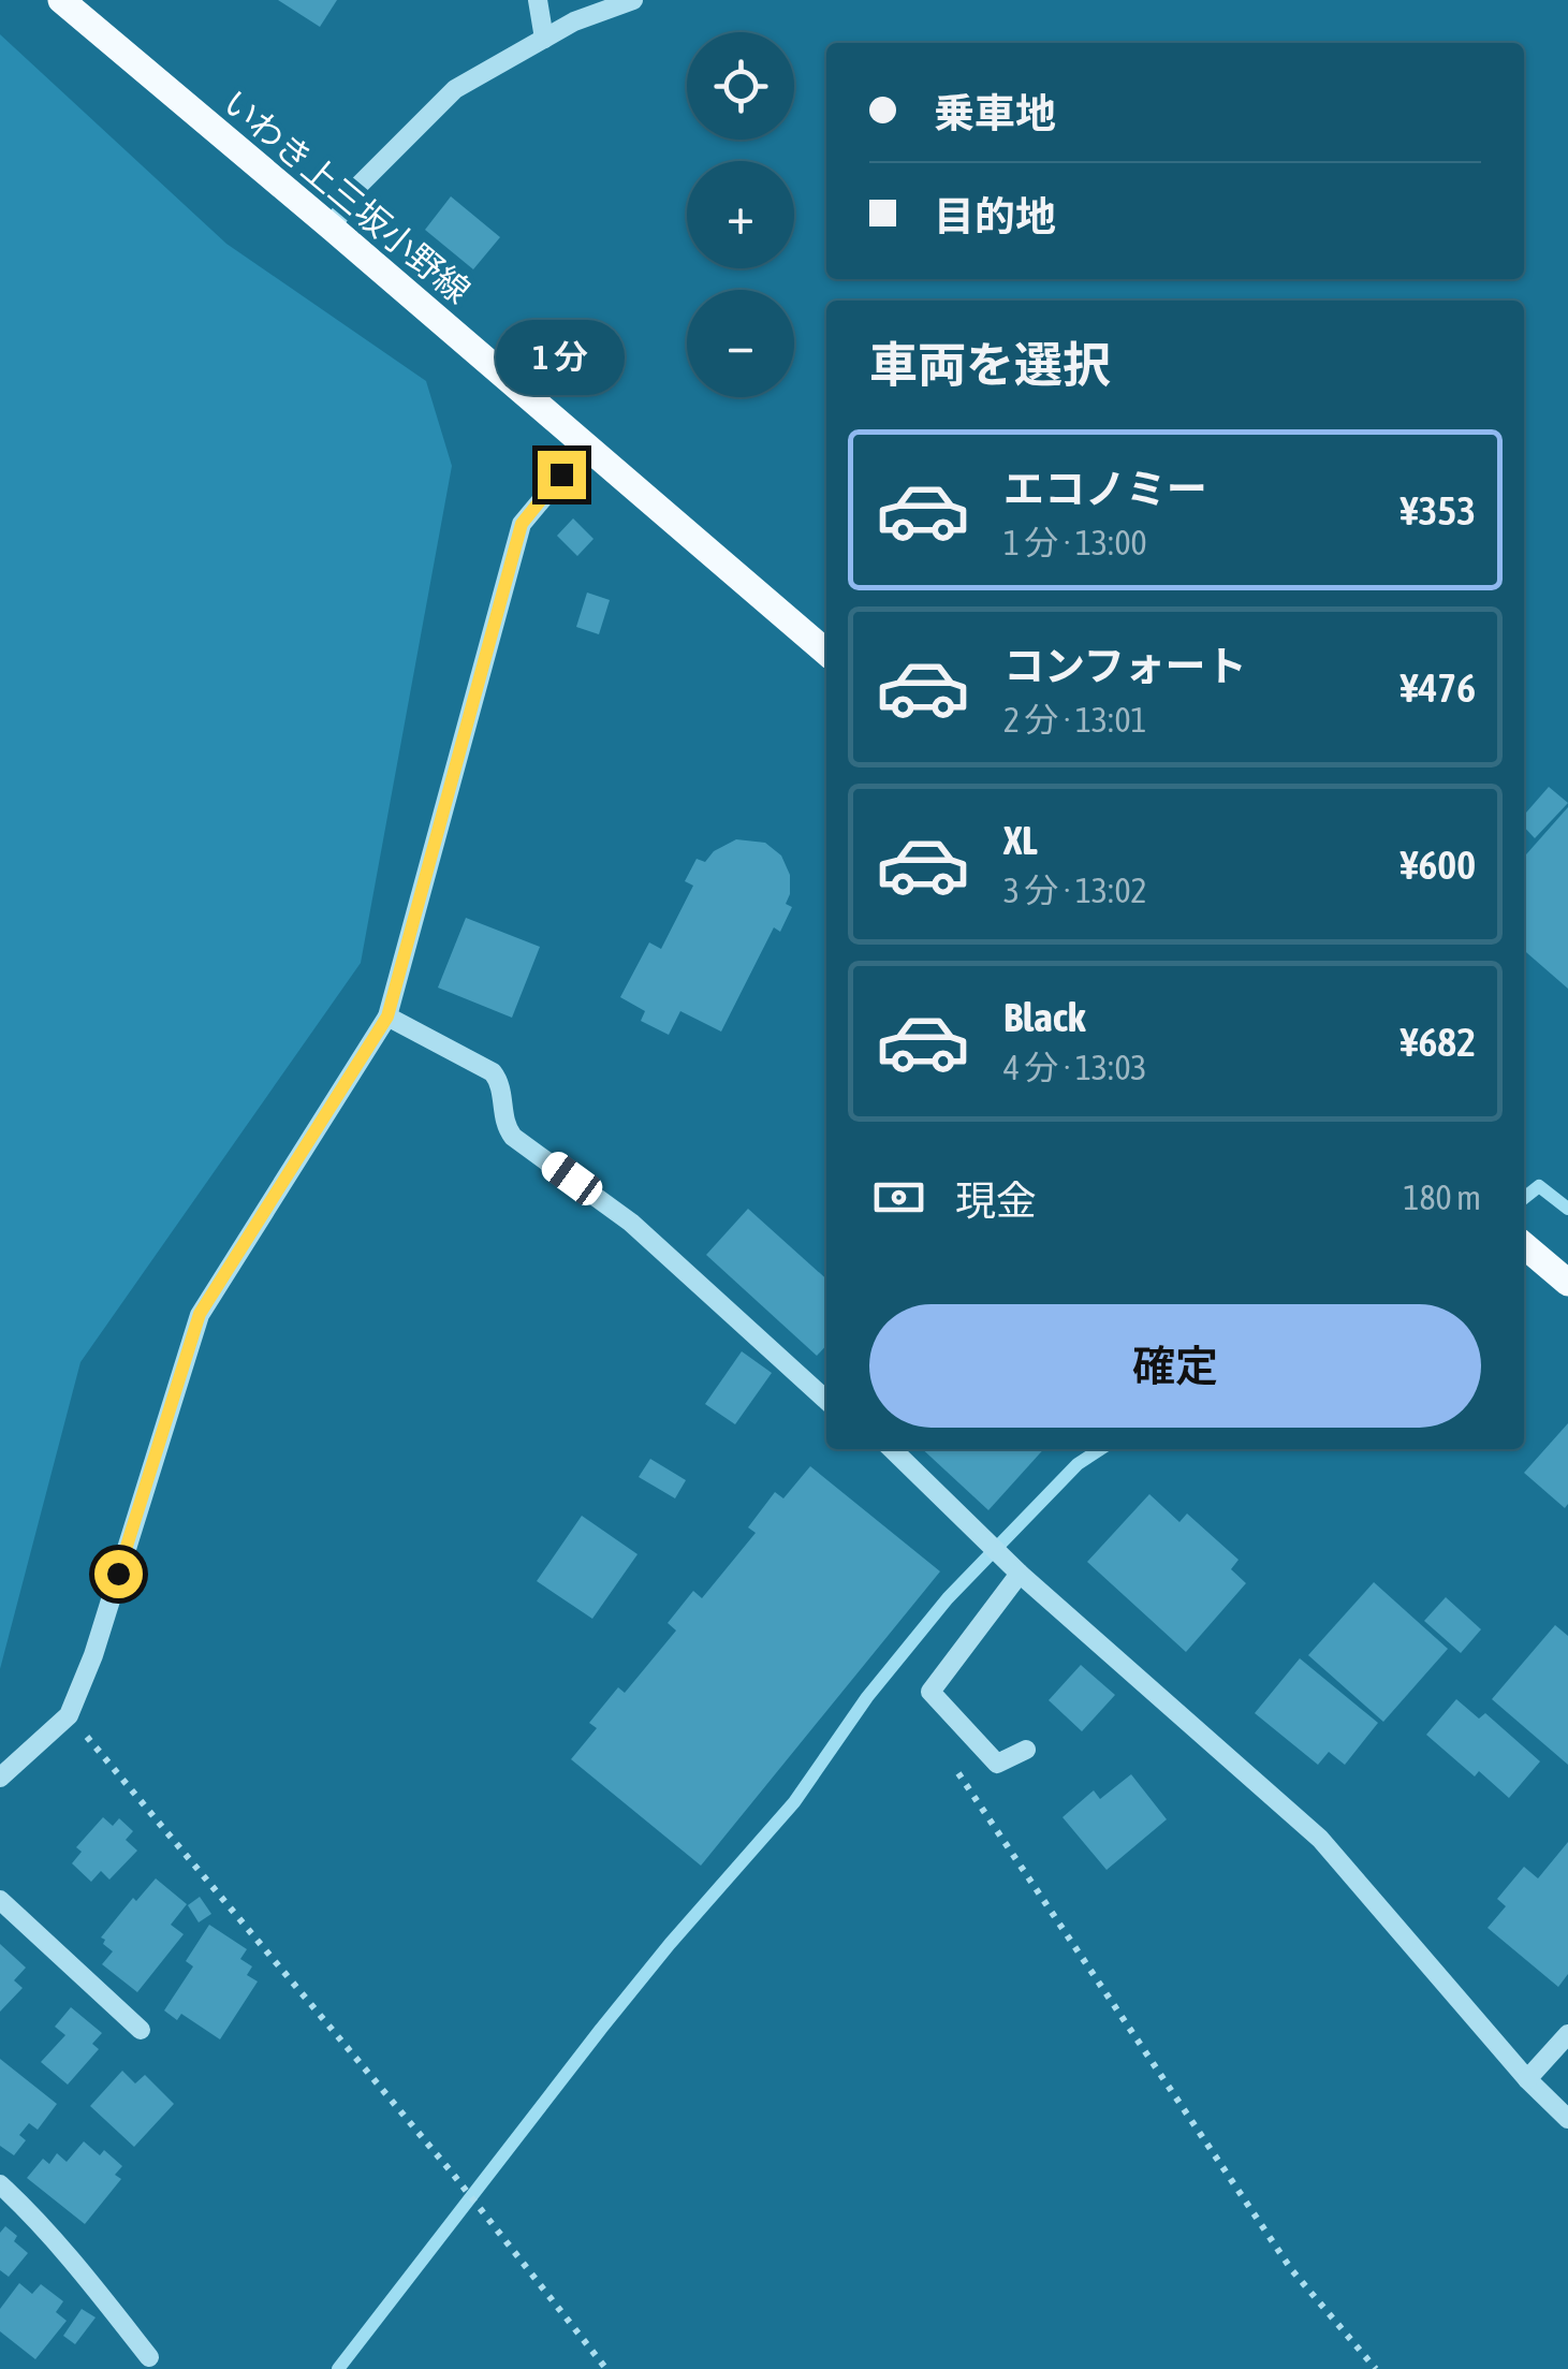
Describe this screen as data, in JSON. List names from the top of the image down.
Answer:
{
  "streets": {
    "main road": ["いわき上三坂小野線"]
  },
  "page": {
    "map_buttons": ["+", "−"],
    "banner": ["乗車地", "目的地"],
    "heading": "車両を選択",
    "bubble": "1 分",
    "list": [
      {
        "name": "エコノミー",
        "note": "1 分 · 13:00",
        "value": "¥353"
      },
      {
        "name": "コンフォート",
        "note": "2 分 · 13:01",
        "value": "¥476"
      },
      {
        "name": "XL",
        "note": "3 分 · 13:02",
        "value": "¥600"
      },
      {
        "name": "Black",
        "note": "4 分 · 13:03",
        "value": "¥682"
      }
    ],
    "pay": ["現金", "180 m"],
    "buttons": "確定"
  }
}
